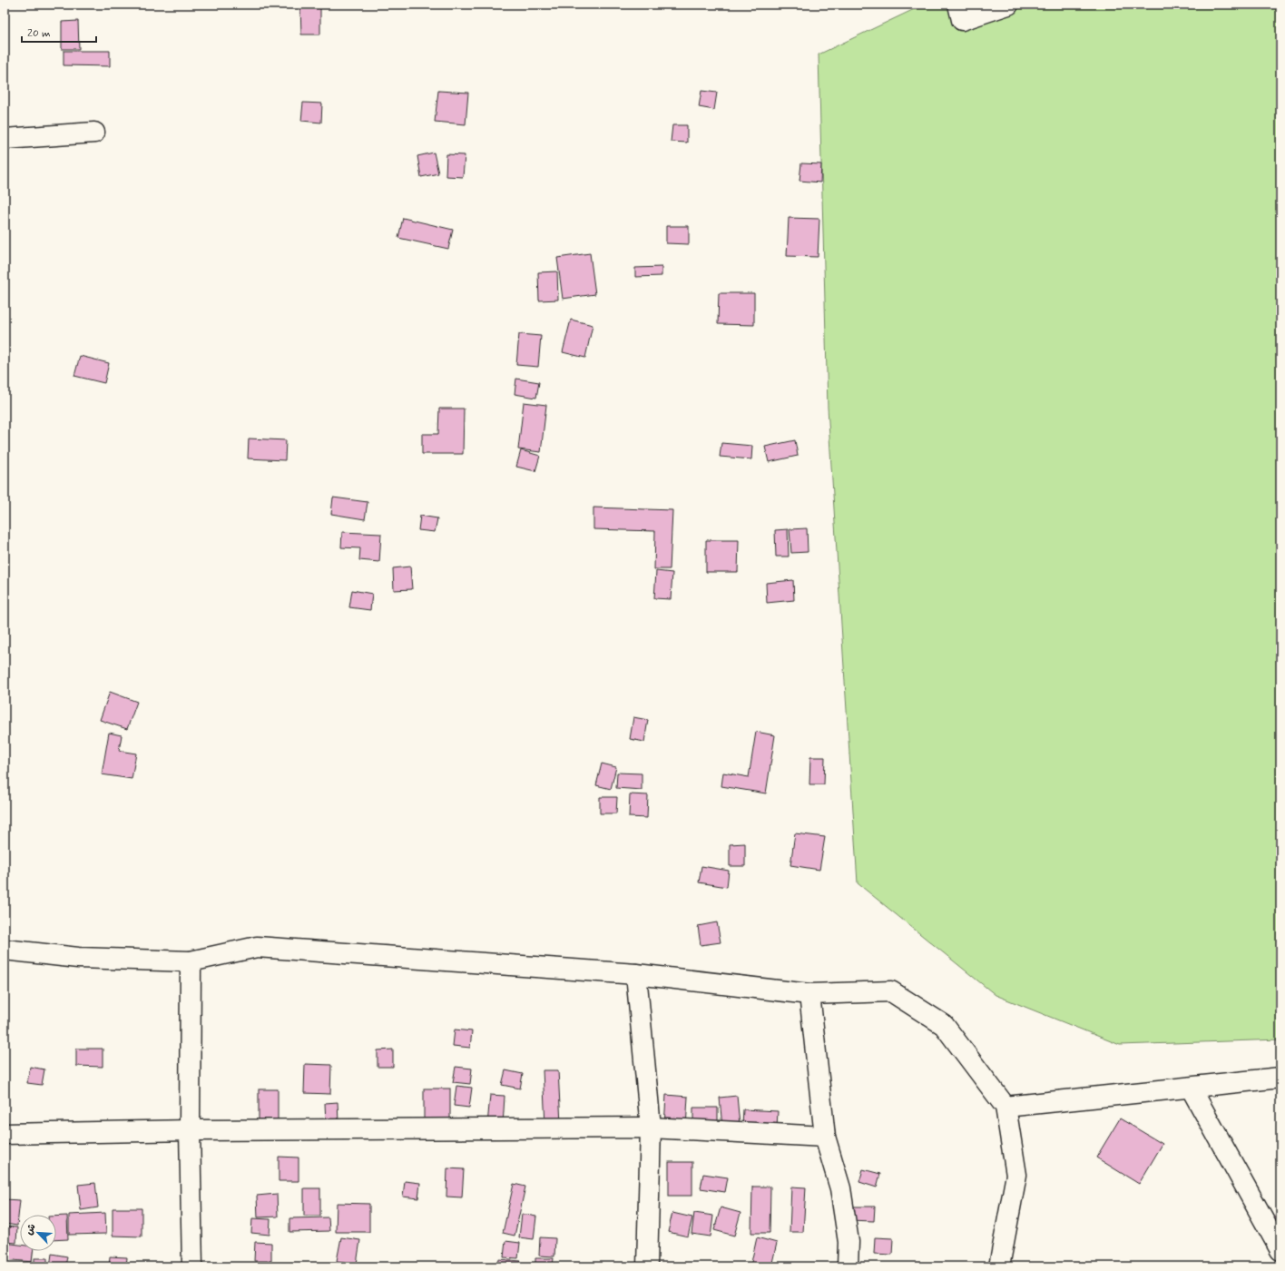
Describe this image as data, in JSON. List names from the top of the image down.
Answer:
{
  "scale_bar": "20 m",
  "north": "top left"
}
